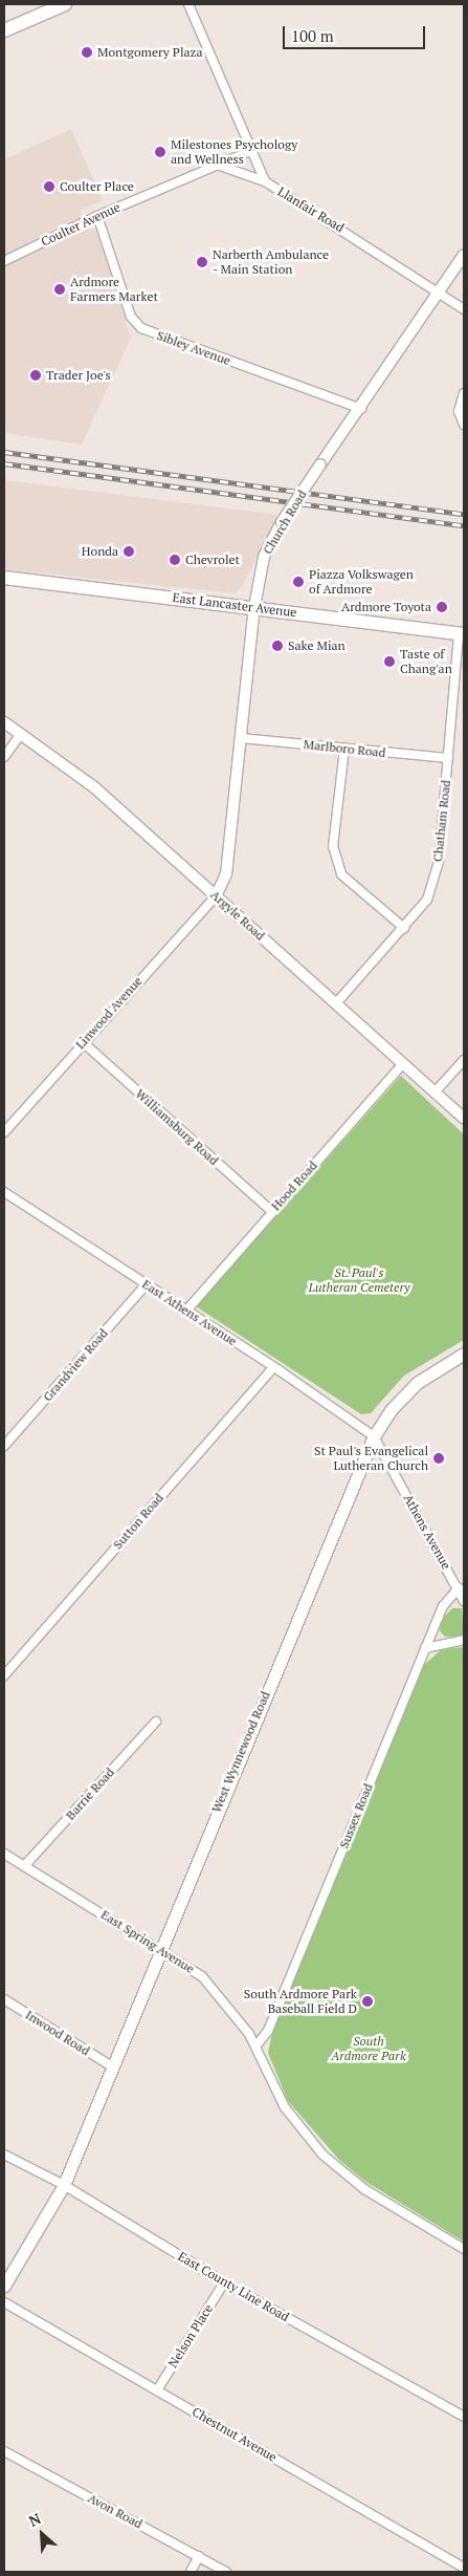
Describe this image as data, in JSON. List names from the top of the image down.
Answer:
{
  "streets": {
    "main road": ["East Lancaster Avenue", "West Wynnewood Road"],
    "street": [
      "Llanfair Road",
      "Coulter Avenue",
      "Sibley Avenue",
      "Church Road",
      "Marlboro Road",
      "Chatham Road",
      "Argyle Road",
      "Linwood Avenue",
      "Williamsburg Road",
      "Hood Road",
      "East Athens Avenue",
      "Grandview Road",
      "Sutton Road",
      "Athens Avenue",
      "Barrie Road",
      "Sussex Road",
      "East Spring Avenue",
      "Inwood Road",
      "East County Line Road",
      "Nelson Place",
      "Chestnut Avenue",
      "Avon Road"
    ]
  },
  "crossings": [
    ["Llanfair Road", "Coulter Avenue"],
    ["Llanfair Road", "Church Road"],
    ["Coulter Avenue", "Sibley Avenue"],
    ["Sibley Avenue", "Church Road"],
    ["Church Road", "East Lancaster Avenue"],
    ["Church Road", "Marlboro Road"],
    ["Church Road", "Argyle Road"],
    ["Church Road", "Linwood Avenue"],
    ["East Lancaster Avenue", "Chatham Road"],
    ["Marlboro Road", "Chatham Road"],
    ["Chatham Road", "Argyle Road"],
    ["Argyle Road", "Linwood Avenue"],
    ["Argyle Road", "Hood Road"],
    ["Linwood Avenue", "Williamsburg Road"],
    ["Williamsburg Road", "Hood Road"],
    ["Hood Road", "East Athens Avenue"],
    ["East Athens Avenue", "Grandview Road"],
    ["East Athens Avenue", "Sutton Road"],
    ["East Athens Avenue", "Athens Avenue"],
    ["East Athens Avenue", "West Wynnewood Road"],
    ["Athens Avenue", "West Wynnewood Road"],
    ["Athens Avenue", "Sussex Road"],
    ["West Wynnewood Road", "East Spring Avenue"],
    ["West Wynnewood Road", "Inwood Road"],
    ["West Wynnewood Road", "East County Line Road"],
    ["Barrie Road", "East Spring Avenue"],
    ["Sussex Road", "East Spring Avenue"],
    ["East County Line Road", "Nelson Place"],
    ["Nelson Place", "Chestnut Avenue"]
  ],
  "parks": ["St. Paul's Lutheran Cemetery", "South Ardmore Park"],
  "places": [
    "Montgomery Plaza",
    "Milestones Psychology and Wellness",
    "Coulter Place",
    "Narberth Ambulance - Main Station",
    "Ardmore Farmers Market",
    "Trader Joe's",
    "Honda",
    "Chevrolet",
    "Piazza Volkswagen of Ardmore",
    "Ardmore Toyota",
    "Sake Mian",
    "Taste of Chang'an",
    "St Paul's Evangelical Lutheran Church",
    "South Ardmore Park Baseball Field D"
  ],
  "scale_bar": "100 m",
  "north": "top left"
}
